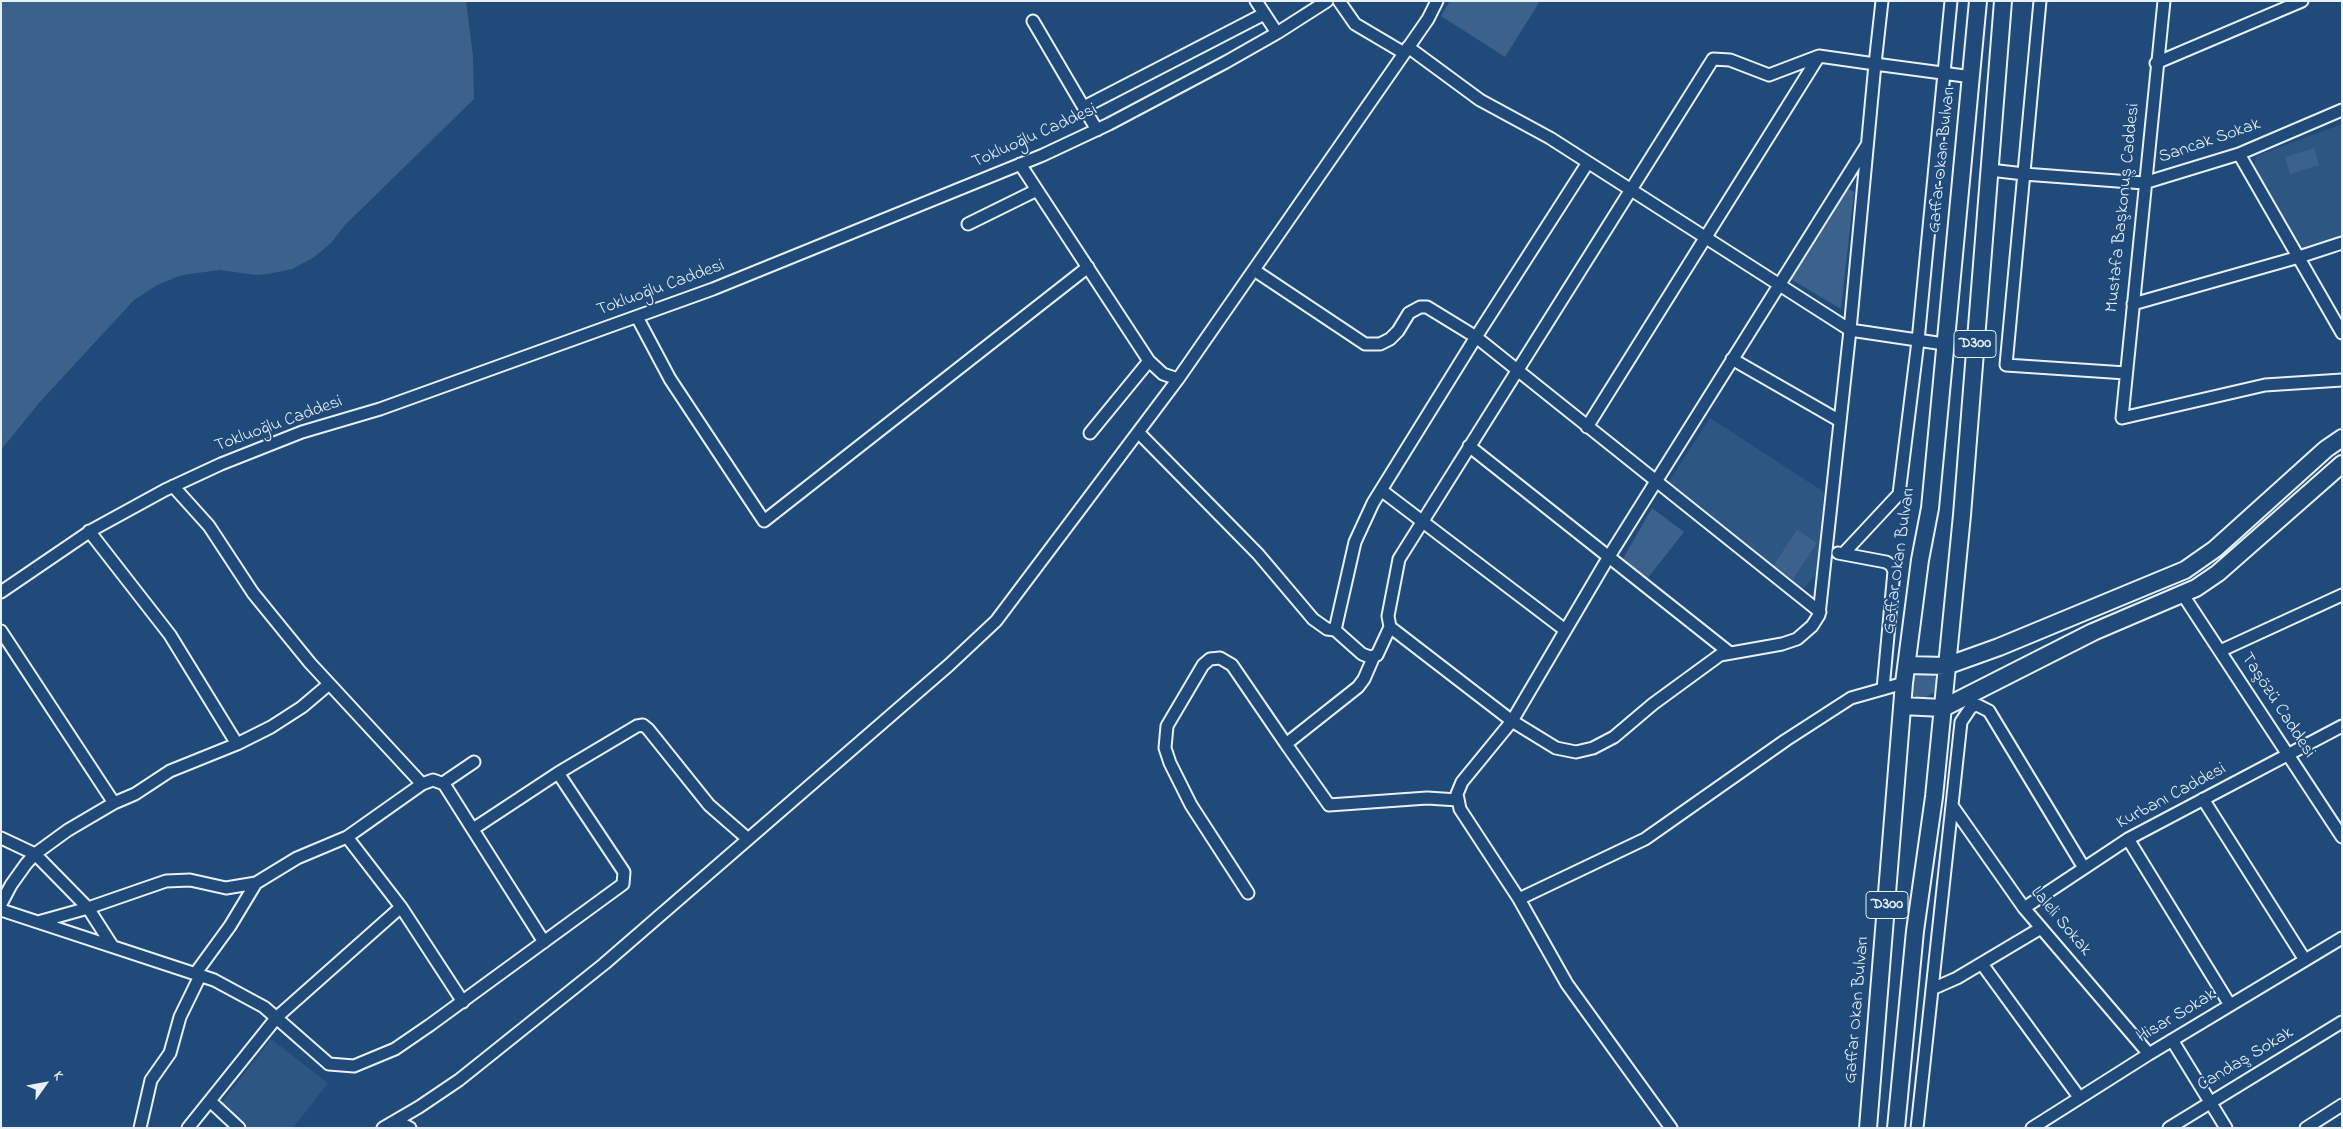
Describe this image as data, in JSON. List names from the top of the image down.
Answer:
{
  "streets": {
    "highway": ["Gaffar Okan Bulvarı", "D300"],
    "street": [
      "Tokluoğlu Caddesi",
      "Sancak Sokak",
      "Mustafa Başkonuş Caddesi",
      "Taşözü Caddesi",
      "Kurbanı Caddesi",
      "Laleli Sokak",
      "Hisar Sokak",
      "Candaş Sokak"
    ]
  },
  "crossings": [
    ["Sancak Sokak", "Mustafa Başkonuş Caddesi"],
    ["Sancak Sokak", "D300"],
    ["Taşözü Caddesi", "Kurbanı Caddesi"],
    ["Kurbanı Caddesi", "Laleli Sokak"],
    ["Laleli Sokak", "Hisar Sokak"]
  ],
  "north": "top right"
}
